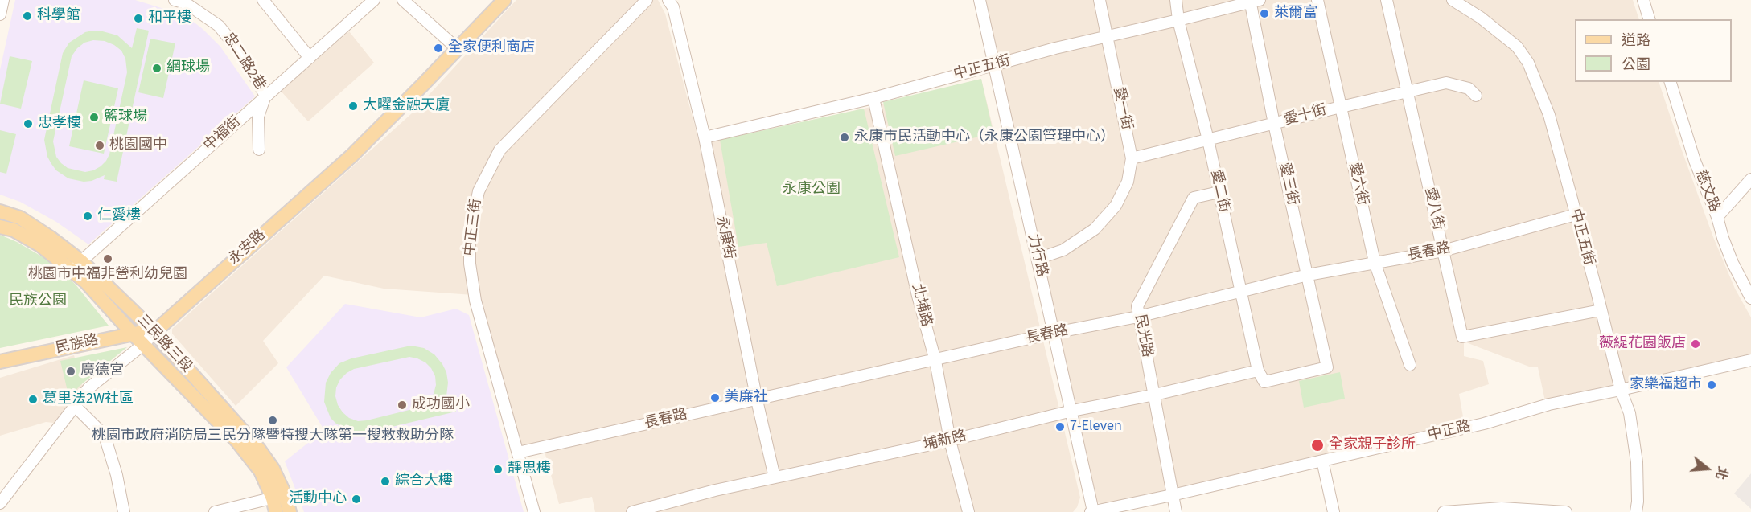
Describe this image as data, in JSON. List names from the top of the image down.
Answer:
{
  "streets": {
    "main road": ["永安路", "三民路三段", "民族路"],
    "street": [
      "忠二路2巷",
      "中正五街",
      "愛一街",
      "愛十街",
      "中福街",
      "愛三街",
      "愛六街",
      "愛二街",
      "慈文路",
      "愛八街",
      "中正三街",
      "永康街",
      "長春路",
      "力行路",
      "北埔路",
      "民光路",
      "中正路",
      "埔新路"
    ]
  },
  "crossings": [
    ["忠二路2巷", "中福街"],
    ["中正五街", "愛一街"],
    ["中正五街", "愛三街"],
    ["中正五街", "愛二街"],
    ["中正五街", "愛八街"],
    ["中正五街", "永康街"],
    ["中正五街", "長春路"],
    ["中正五街", "力行路"],
    ["中正五街", "北埔路"],
    ["中正五街", "中正路"],
    ["愛一街", "愛十街"],
    ["愛一街", "力行路"],
    ["愛十街", "愛三街"],
    ["愛十街", "愛六街"],
    ["愛十街", "愛二街"],
    ["愛十街", "愛八街"],
    ["中福街", "三民路三段"],
    ["愛三街", "愛二街"],
    ["愛三街", "長春路"],
    ["愛六街", "長春路"],
    ["愛二街", "長春路"],
    ["愛二街", "民光路"],
    ["愛二街", "埔新路"],
    ["愛八街", "長春路"],
    ["中正三街", "長春路"],
    ["永康街", "長春路"],
    ["永康街", "埔新路"],
    ["永安路", "三民路三段"],
    ["永安路", "民族路"],
    ["長春路", "力行路"],
    ["長春路", "北埔路"],
    ["長春路", "民光路"],
    ["力行路", "中正路"],
    ["力行路", "埔新路"],
    ["北埔路", "埔新路"],
    ["民光路", "中正路"],
    ["民光路", "埔新路"],
    ["三民路三段", "民族路"]
  ],
  "parks": ["永康公園", "民族公園"],
  "places": [
    "萊爾富",
    "科學館",
    "和平樓",
    "全家便利商店",
    "網球場",
    "大曜金融天廈",
    "籃球場",
    "忠孝樓",
    "永康市民活動中心（永康公園管理中心）",
    "桃園國中",
    "仁愛樓",
    "桃園市中福非營利幼兒園",
    "薇緹花園飯店",
    "廣德宮",
    "家樂福超市",
    "美廉社",
    "葛里法2W社區",
    "成功國小",
    "桃園市政府消防局三民分隊暨特搜大隊第一搜救救助分隊",
    "7-Eleven",
    "全家親子診所",
    "靜思樓",
    "綜合大樓",
    "活動中心"
  ],
  "legend": ["道路", "公園"],
  "north": "right"
}
